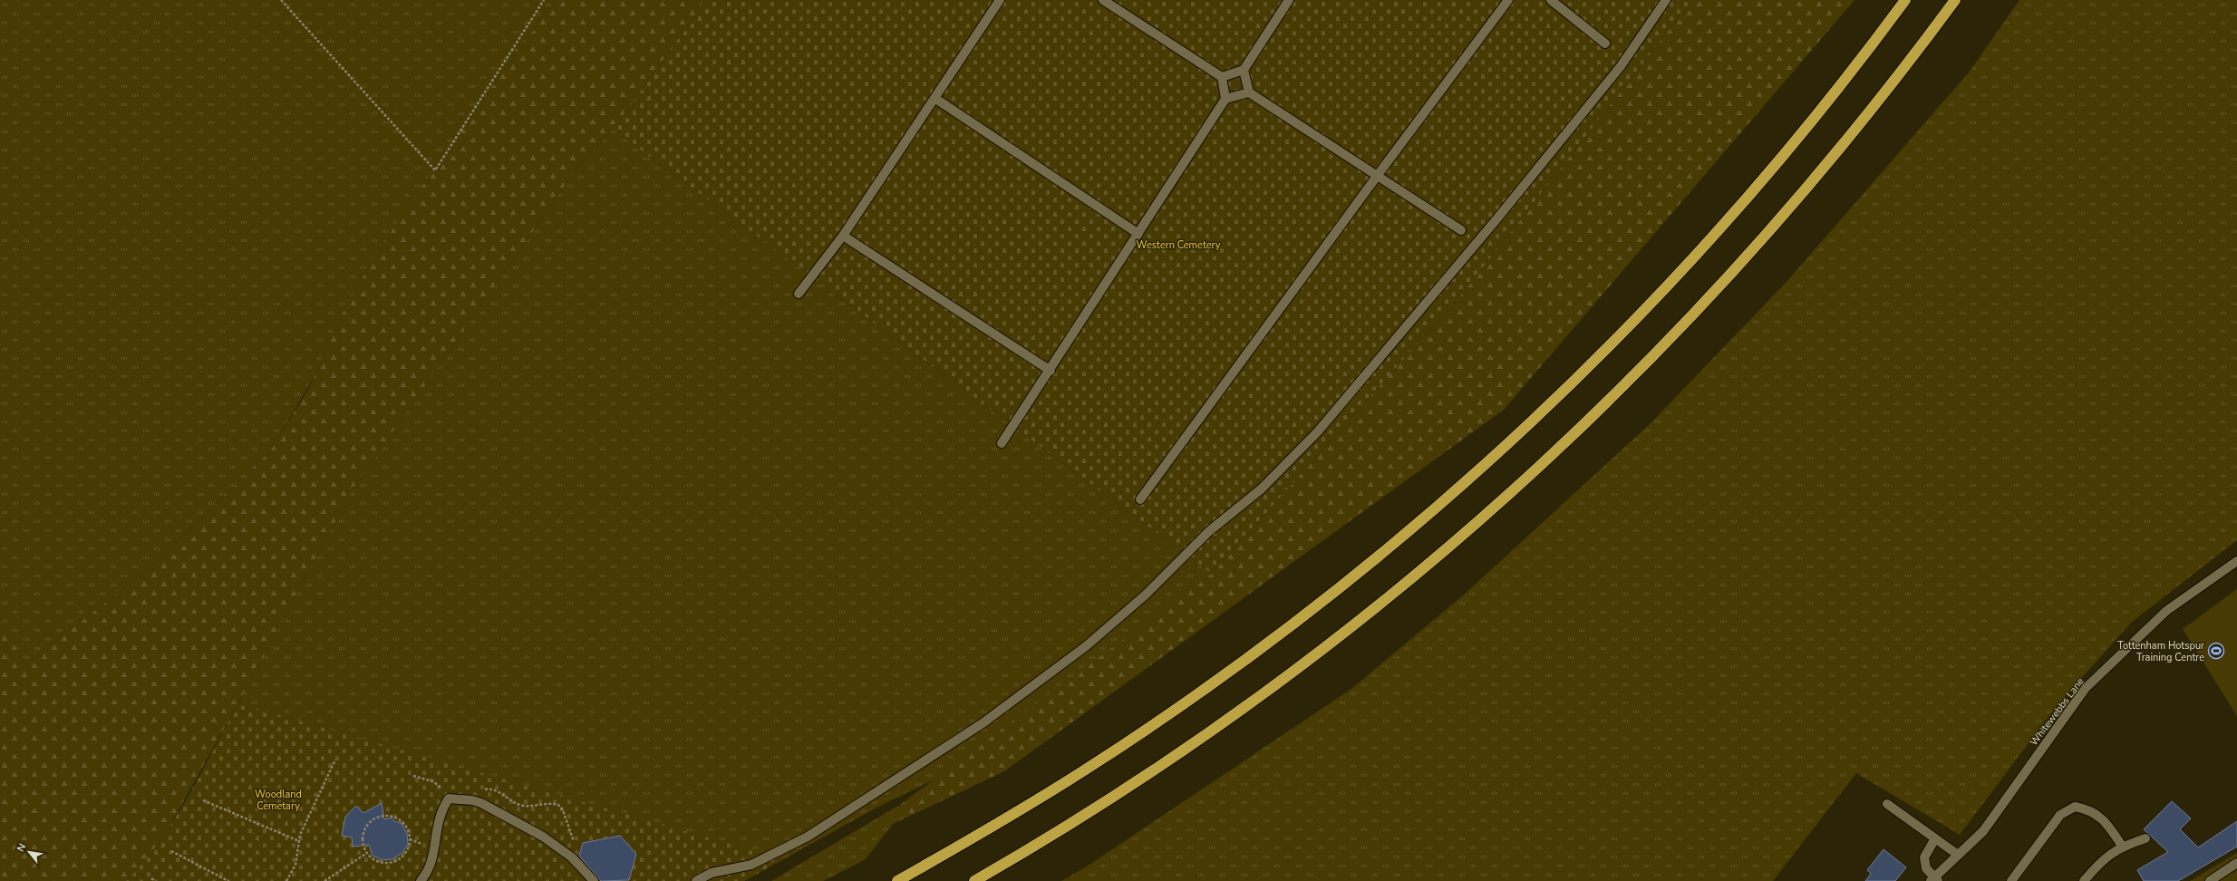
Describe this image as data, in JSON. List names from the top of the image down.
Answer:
{
  "streets": {
    "street": ["Whitewebbs Lane"]
  },
  "parks": ["Western Cemetery", "Woodland Cemetary"],
  "places": {
    "sports": ["Tottenham Hotspur Training Centre"]
  },
  "north": "top left"
}
